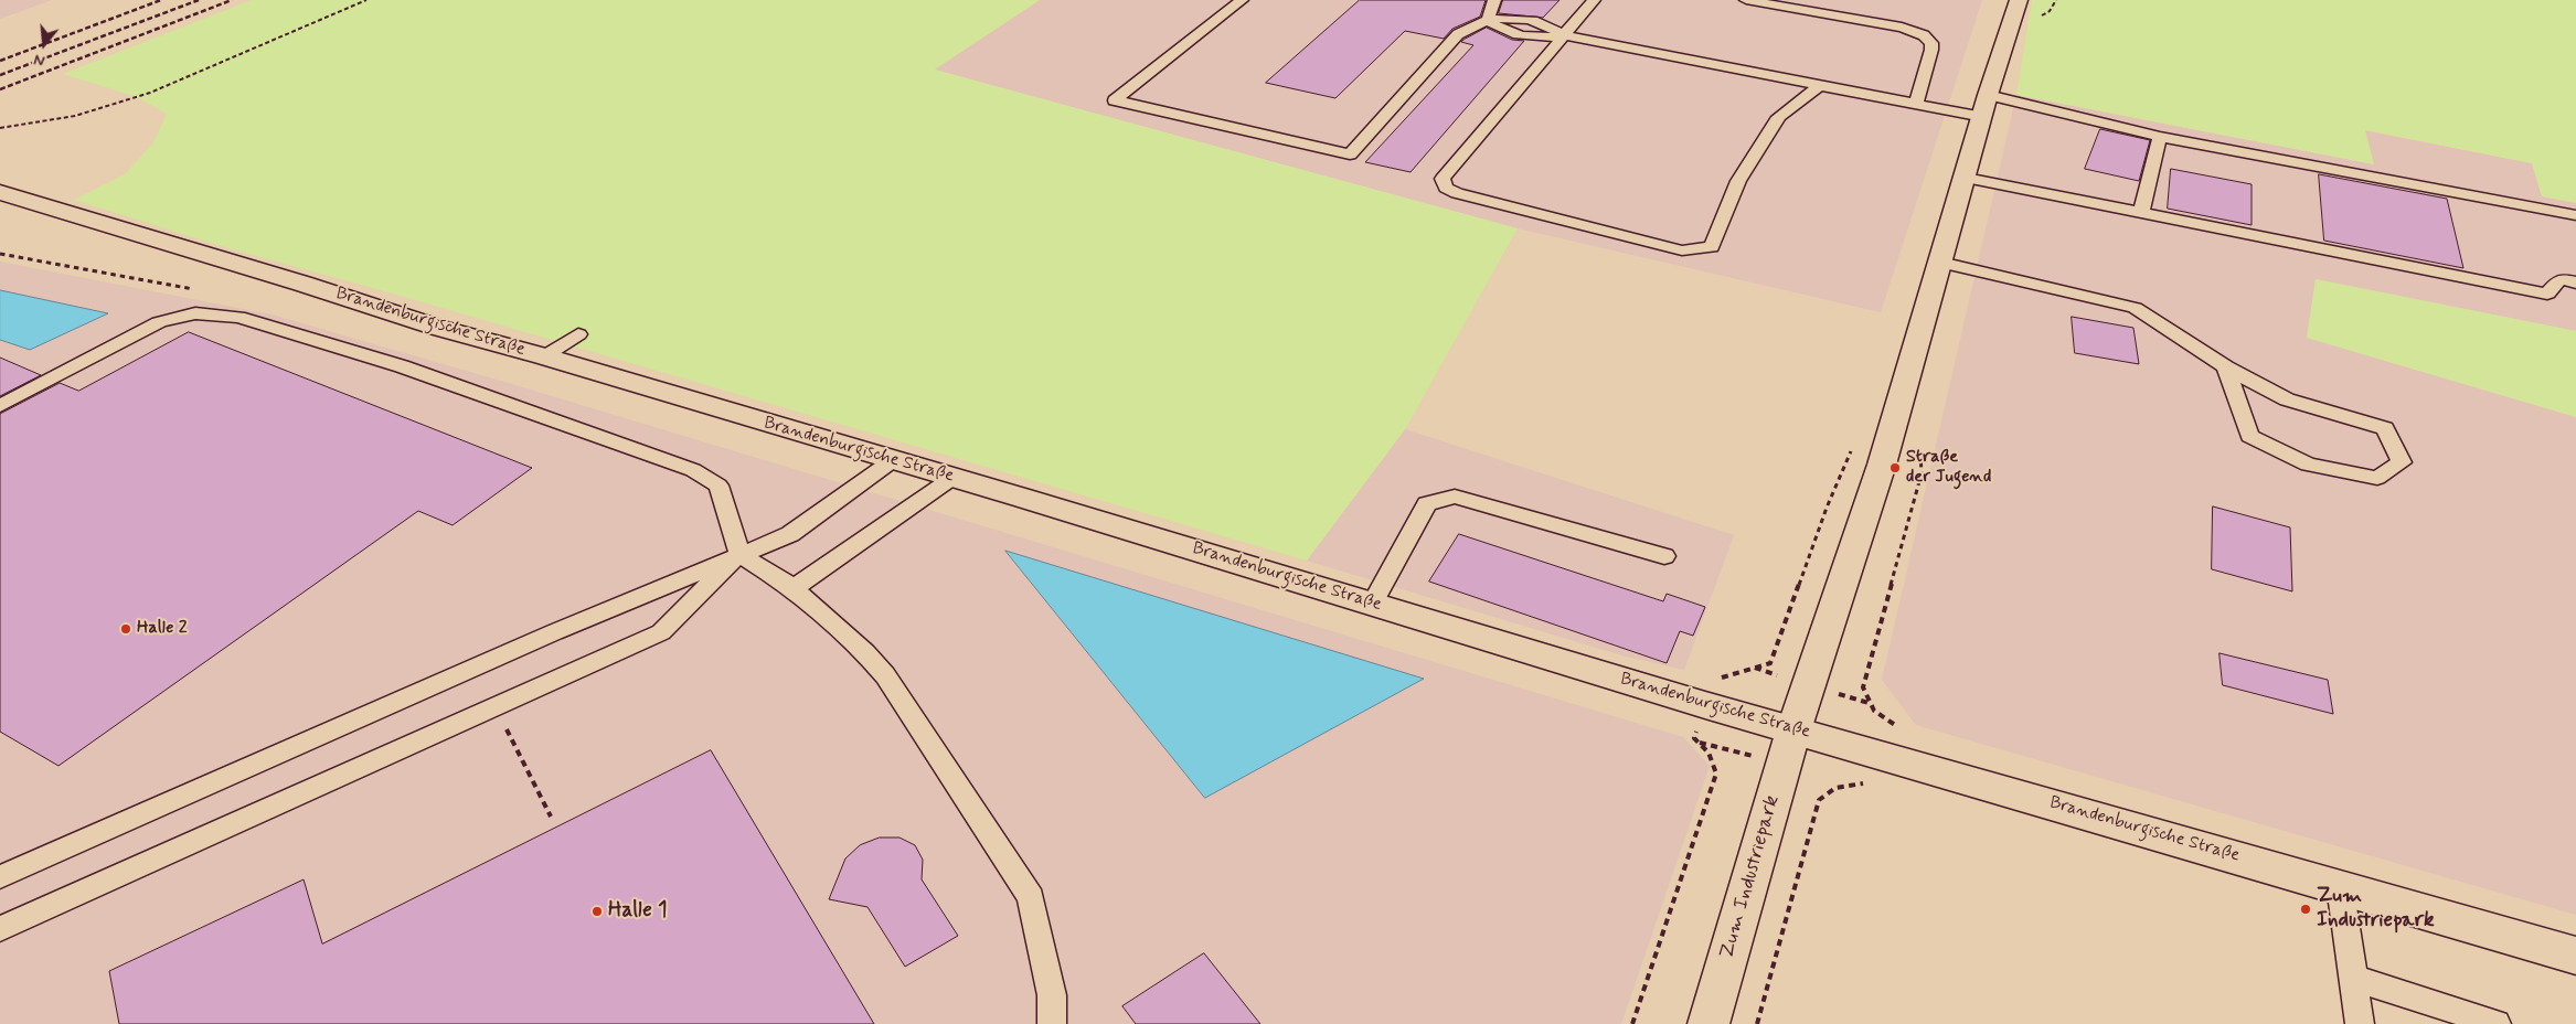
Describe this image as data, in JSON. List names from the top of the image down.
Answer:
{
  "streets": {
    "street": ["Brandenburgische Straße", "Zum Industriepark"]
  },
  "crossings": [
    ["Brandenburgische Straße", "Zum Industriepark"]
  ],
  "places": [
    "Straße der Jugend",
    "Halle 2",
    "Zum Industriepark",
    "Halle 1"
  ],
  "north": "bottom"
}
